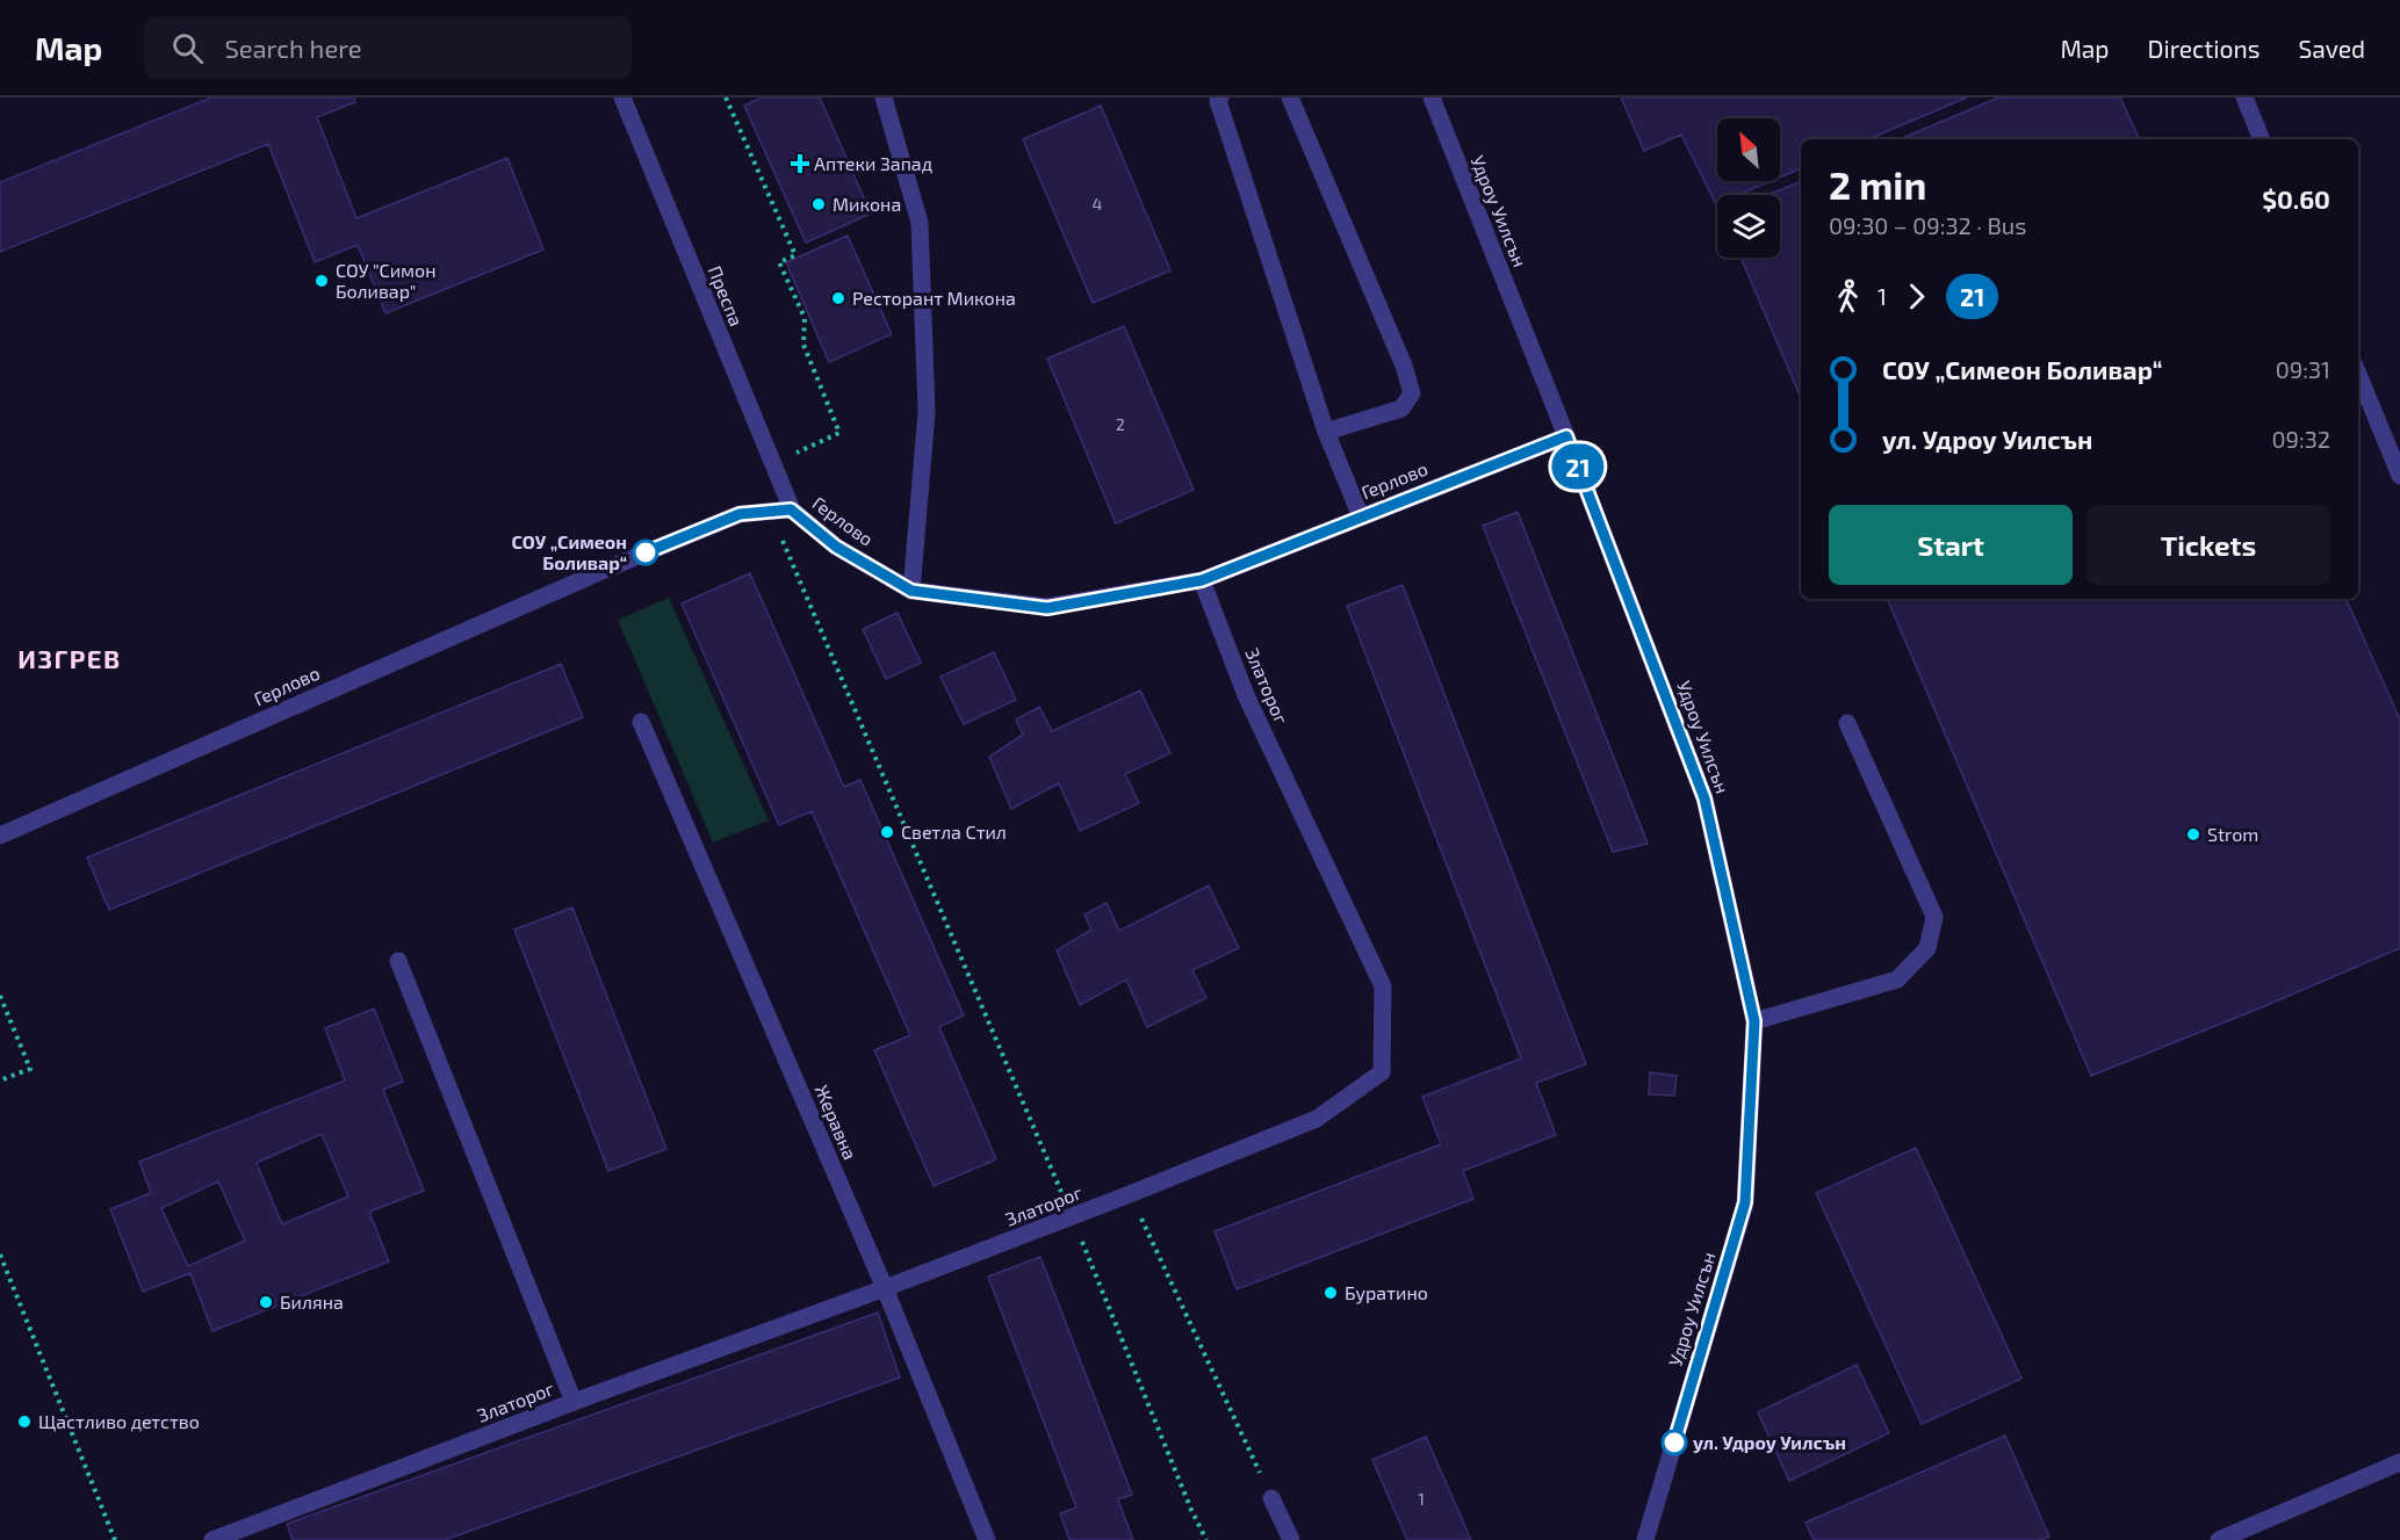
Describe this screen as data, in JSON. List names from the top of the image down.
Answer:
{
  "streets": {
    "street": [
      "Удроу Уилсън",
      "Преспа",
      "Герлово",
      "Златорог",
      "Жеравна"
    ]
  },
  "crossings": [
    ["Удроу Уилсън", "Герлово"],
    ["Преспа", "Герлово"],
    ["Герлово", "Златорог"],
    ["Златорог", "Жеравна"]
  ],
  "districts": ["ИЗГРЕВ"],
  "places": {
    "health": ["Аптеки Запад"],
    "other": [
      "Микона",
      "СОУ \"Симон Боливар\"",
      "Ресторант Микона",
      "СОУ „Симеон Боливар“",
      "Светла Стил",
      "Strom",
      "Буратино",
      "Биляна",
      "Щастливо детство",
      "ул. Удроу Уилсън"
    ]
  },
  "lines": ["bus line 21"],
  "house_numbers": ["4", "2", "1"],
  "north": "top left",
  "page": {
    "header": "Map",
    "search": "Search here",
    "nav": ["Map", "Directions", "Saved"],
    "on_map": "21",
    "heading": ["2 min", "09:30 – 09:32 · Bus", "$0.60"],
    "legs": ["1", "21"],
    "list": [
      {
        "name": "СОУ „Симеон Боливар“",
        "value": "09:31"
      },
      {
        "name": "ул. Удроу Уилсън",
        "value": "09:32"
      }
    ],
    "buttons": ["Start", "Tickets"]
  }
}
